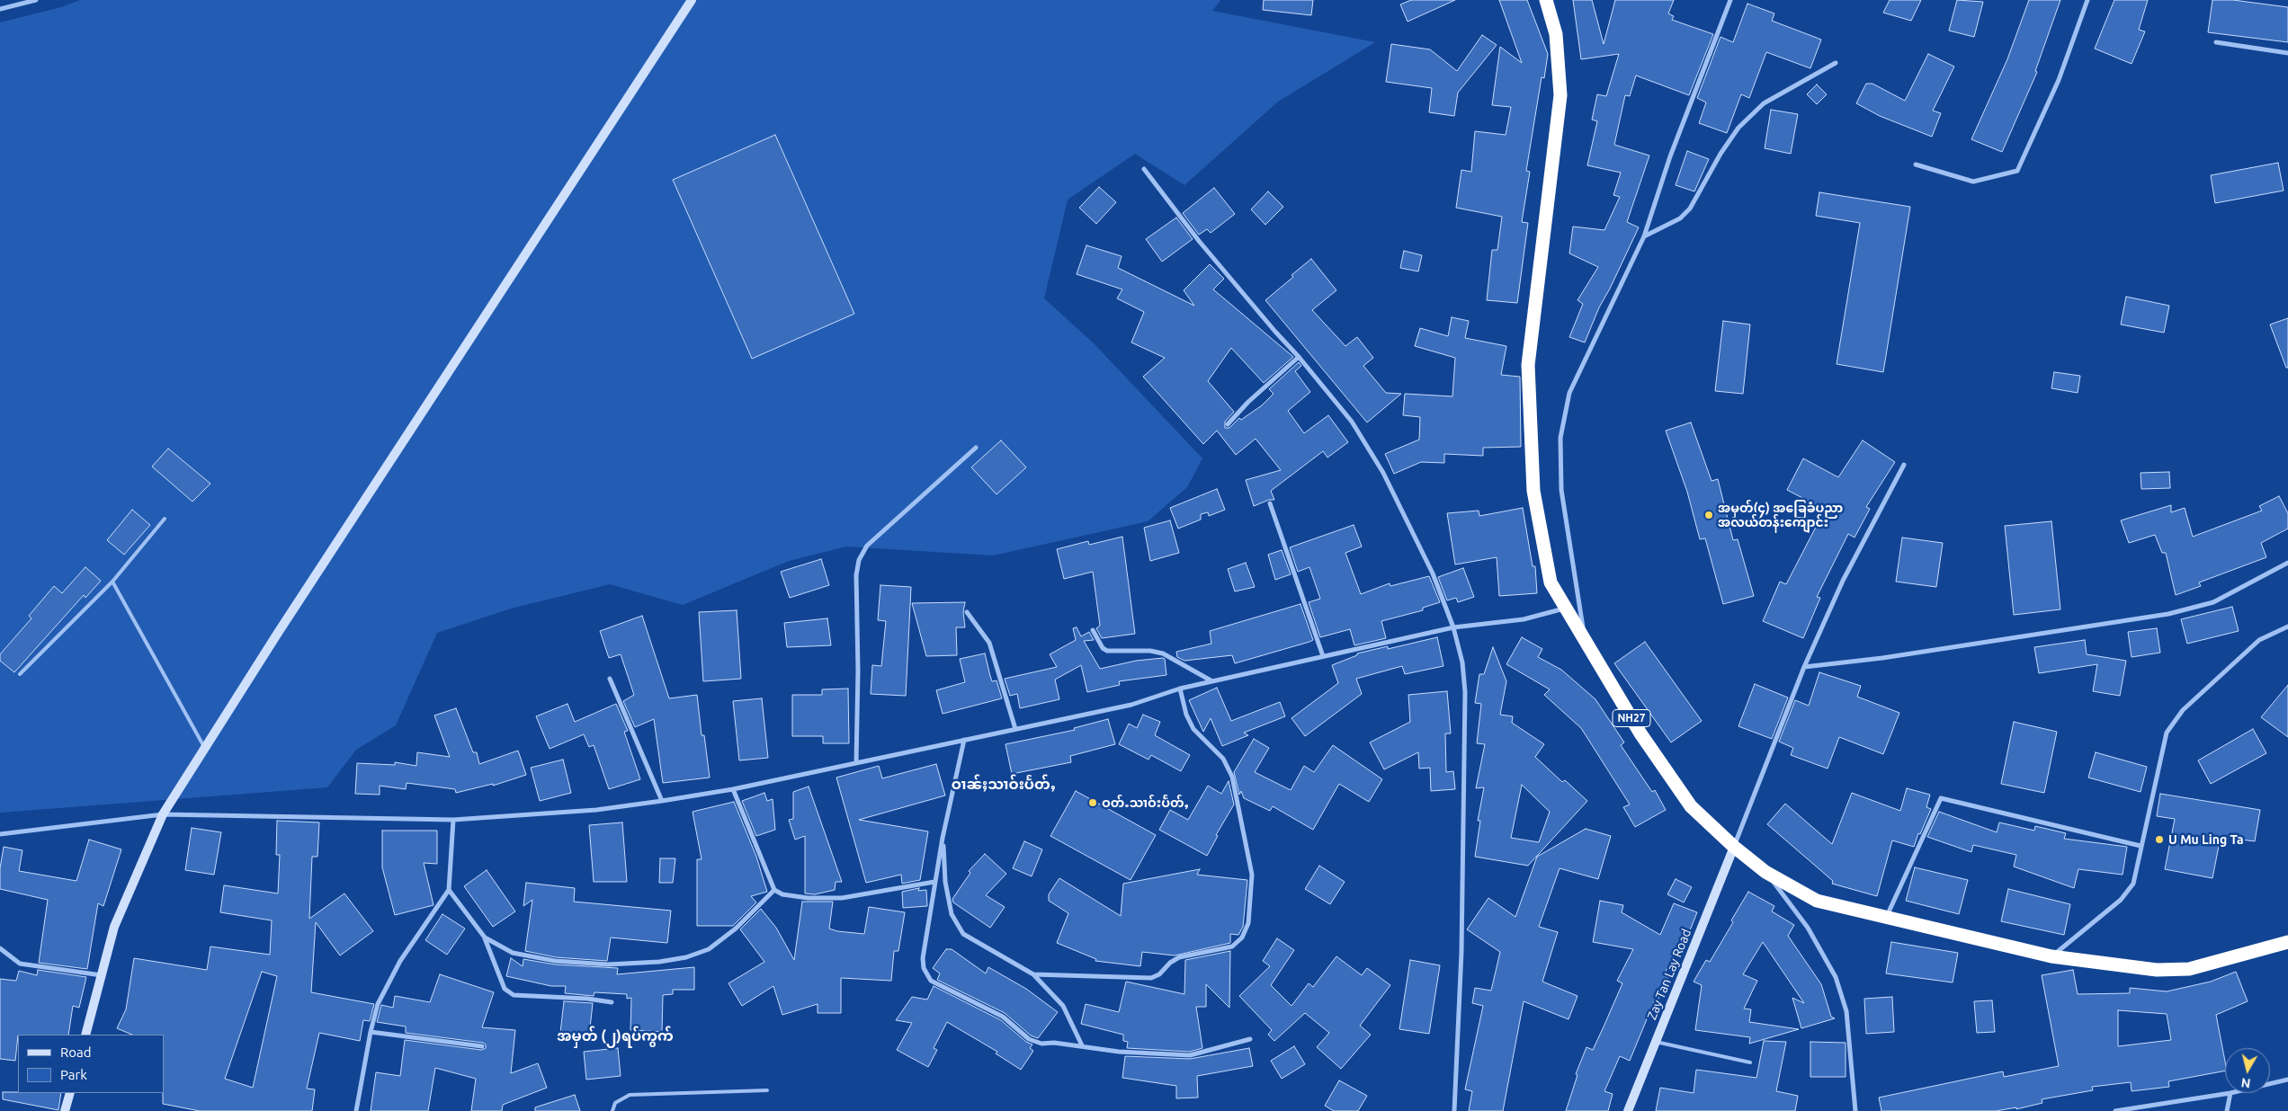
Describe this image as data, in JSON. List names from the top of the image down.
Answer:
{
  "streets": {
    "highway": ["NH27"],
    "street": ["Zay Tan Lay Road"]
  },
  "crossings": [
    ["NH27", "Zay Tan Lay Road"]
  ],
  "districts": ["ဝၢၼ်ႈသၢဝ်းပႅတ်ႇ", "အမှတ် (၂)ရပ်ကွက်"],
  "places": ["အမှတ်(၄) အခြေခံပညာ အလယ်တန်းကျောင်း", "ဝတ်ႉသၢဝ်းပႅတ်ႇ", "U Mu Ling Ta"],
  "legend": ["Road", "Park"],
  "north": "bottom"
}
